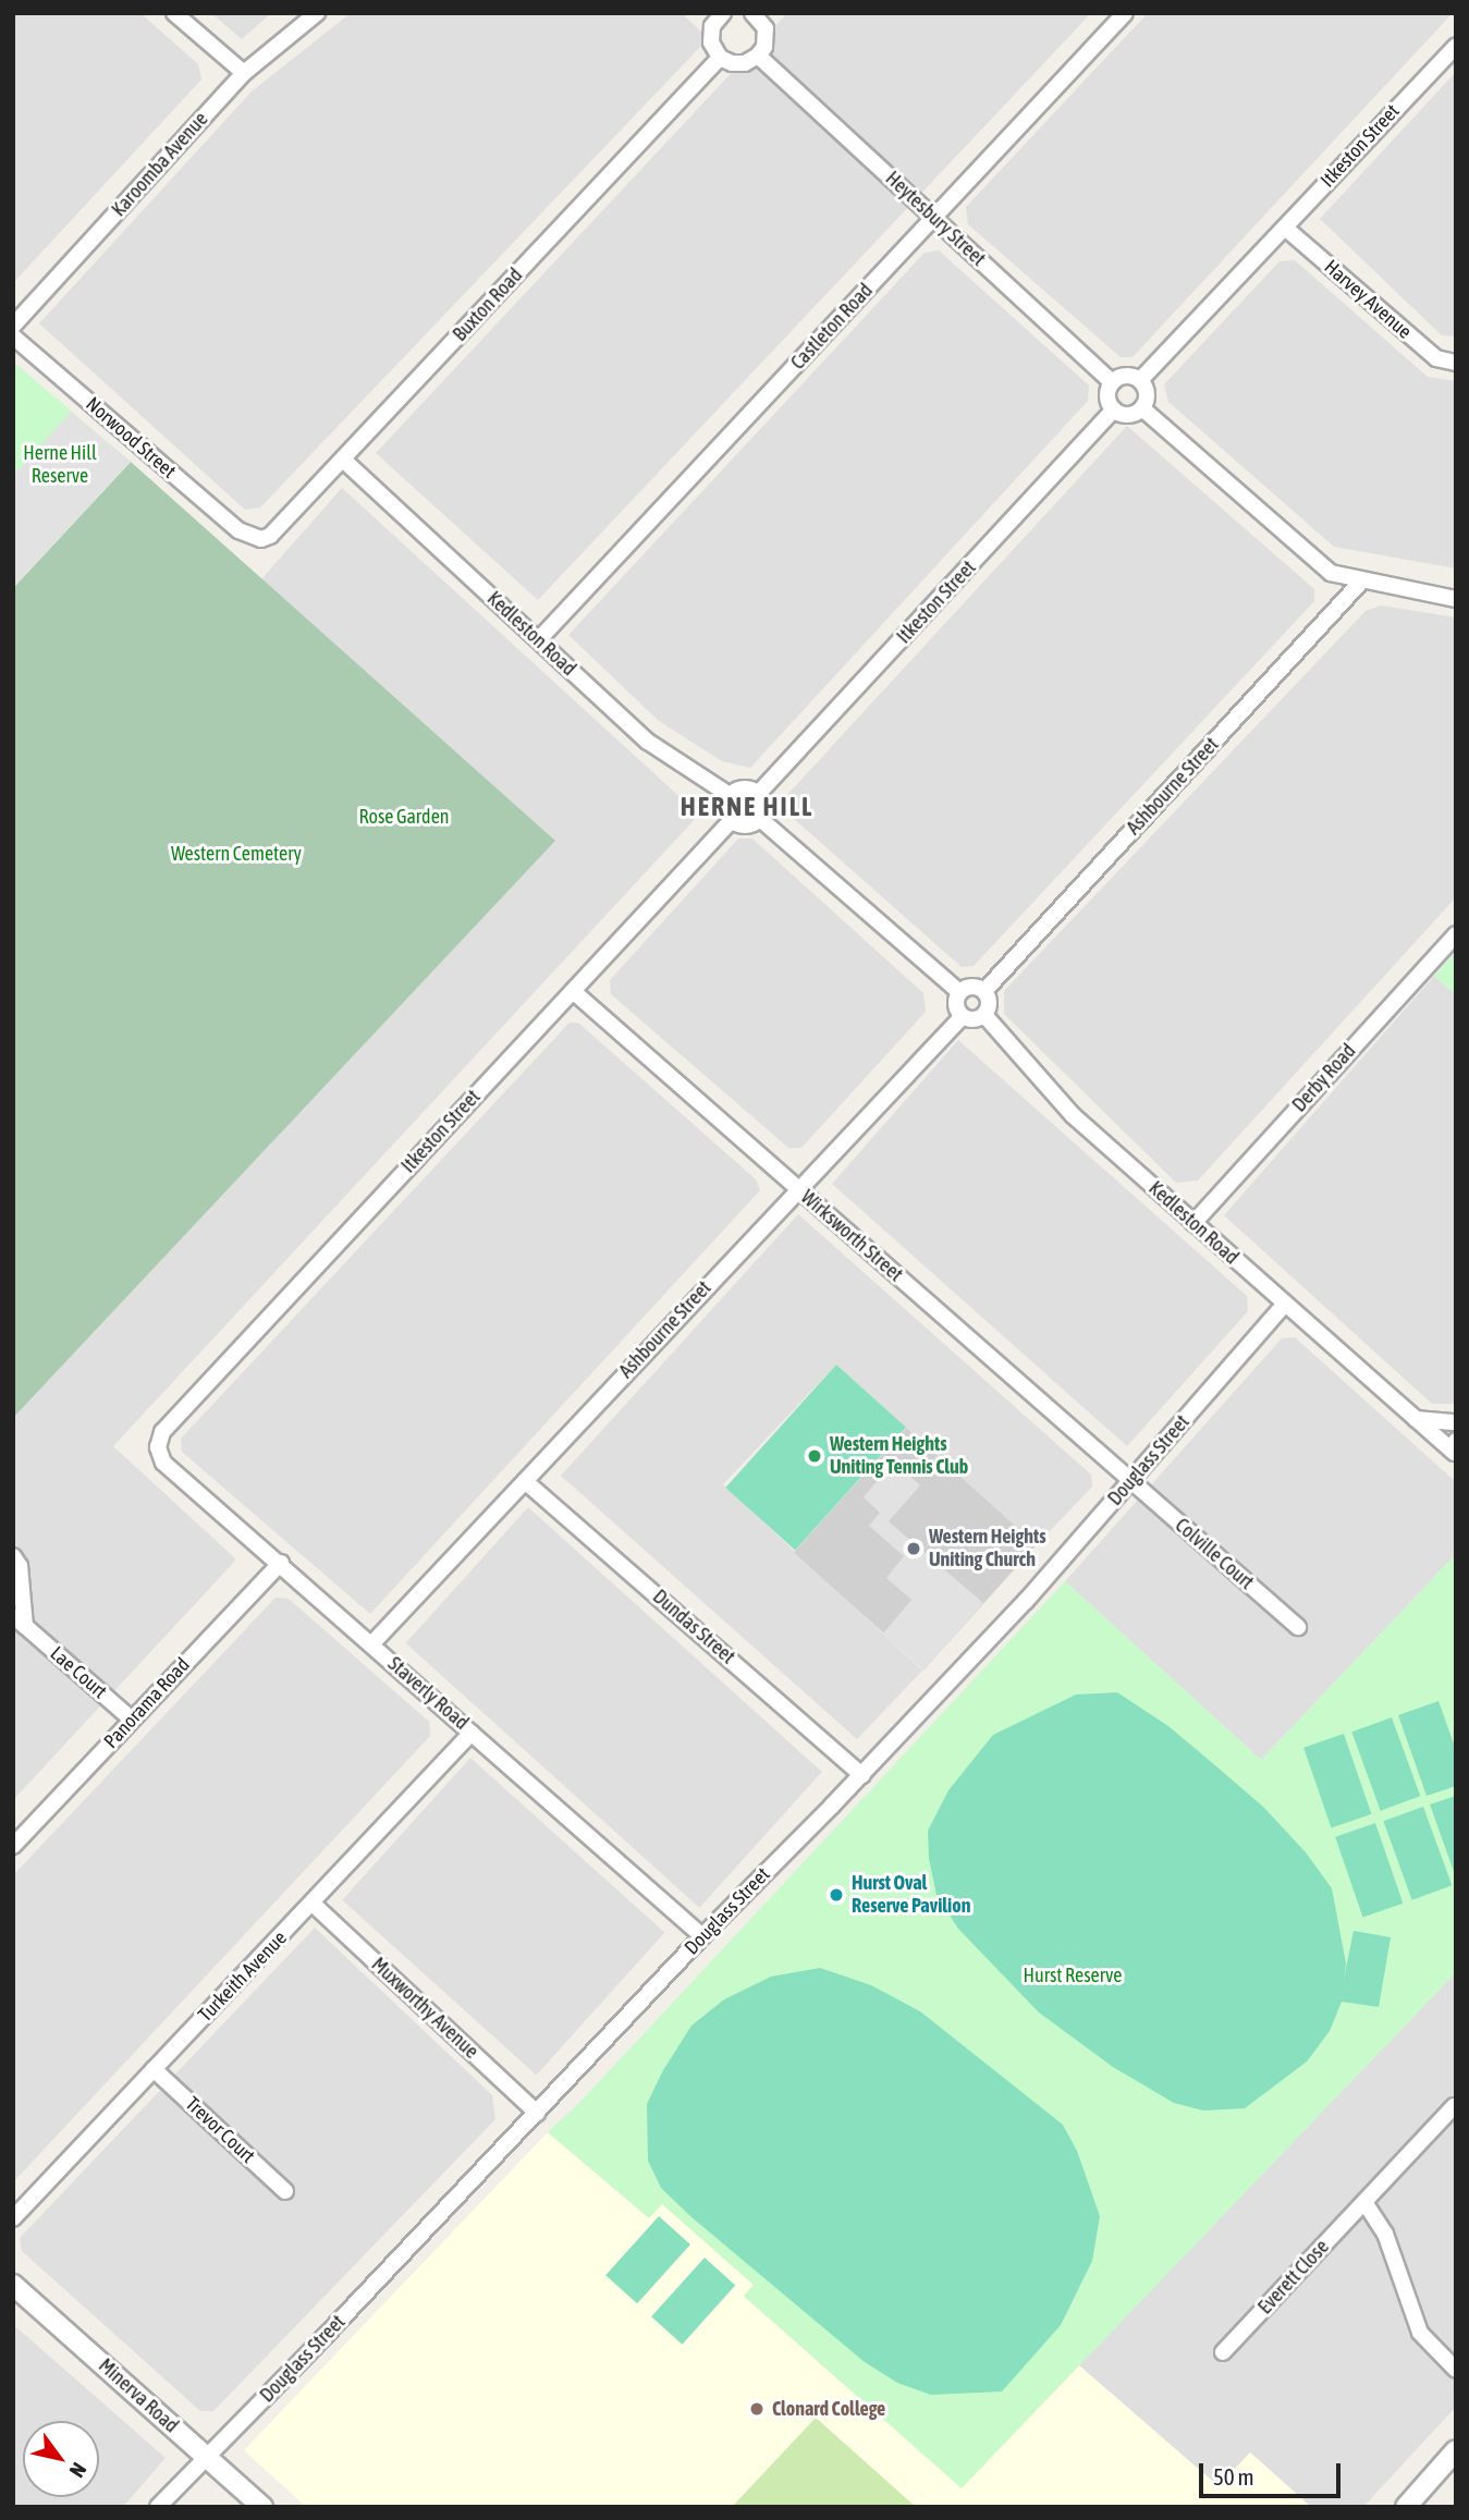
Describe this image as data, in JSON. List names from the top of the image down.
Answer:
{
  "streets": {
    "street": [
      "Itkeston Street",
      "Karoomba Avenue",
      "Heytesbury Street",
      "Harvey Avenue",
      "Buxton Road",
      "Castleton Road",
      "Norwood Street",
      "Kedleston Road",
      "Ashbourne Street",
      "Derby Road",
      "Wirksworth Street",
      "Douglass Street",
      "Colville Court",
      "Dundas Street",
      "Lae Court",
      "Staverly Road",
      "Panorama Road",
      "Turkeith Avenue",
      "Muxworthy Avenue",
      "Trevor Court",
      "Everett Close",
      "Minerva Road"
    ]
  },
  "crossings": [
    ["Itkeston Street", "Heytesbury Street"],
    ["Itkeston Street", "Harvey Avenue"],
    ["Itkeston Street", "Kedleston Road"],
    ["Itkeston Street", "Wirksworth Street"],
    ["Itkeston Street", "Staverly Road"],
    ["Heytesbury Street", "Castleton Road"],
    ["Buxton Road", "Norwood Street"],
    ["Buxton Road", "Kedleston Road"],
    ["Castleton Road", "Kedleston Road"],
    ["Kedleston Road", "Ashbourne Street"],
    ["Kedleston Road", "Derby Road"],
    ["Kedleston Road", "Douglass Street"],
    ["Ashbourne Street", "Wirksworth Street"],
    ["Ashbourne Street", "Dundas Street"],
    ["Ashbourne Street", "Staverly Road"],
    ["Wirksworth Street", "Douglass Street"],
    ["Wirksworth Street", "Colville Court"],
    ["Douglass Street", "Colville Court"],
    ["Douglass Street", "Dundas Street"],
    ["Douglass Street", "Staverly Road"],
    ["Douglass Street", "Muxworthy Avenue"],
    ["Douglass Street", "Minerva Road"],
    ["Lae Court", "Panorama Road"],
    ["Staverly Road", "Panorama Road"],
    ["Staverly Road", "Turkeith Avenue"],
    ["Turkeith Avenue", "Muxworthy Avenue"],
    ["Turkeith Avenue", "Trevor Court"]
  ],
  "districts": ["HERNE HILL"],
  "parks": [
    "Herne Hill Reserve",
    "Rose Garden",
    "Western Cemetery",
    "Hurst Reserve"
  ],
  "places": [
    "Western Heights Uniting Tennis Club",
    "Western Heights Uniting Church",
    "Hurst Oval Reserve Pavilion",
    "Clonard College"
  ],
  "scale_bar": "50 m",
  "north": "bottom right"
}
